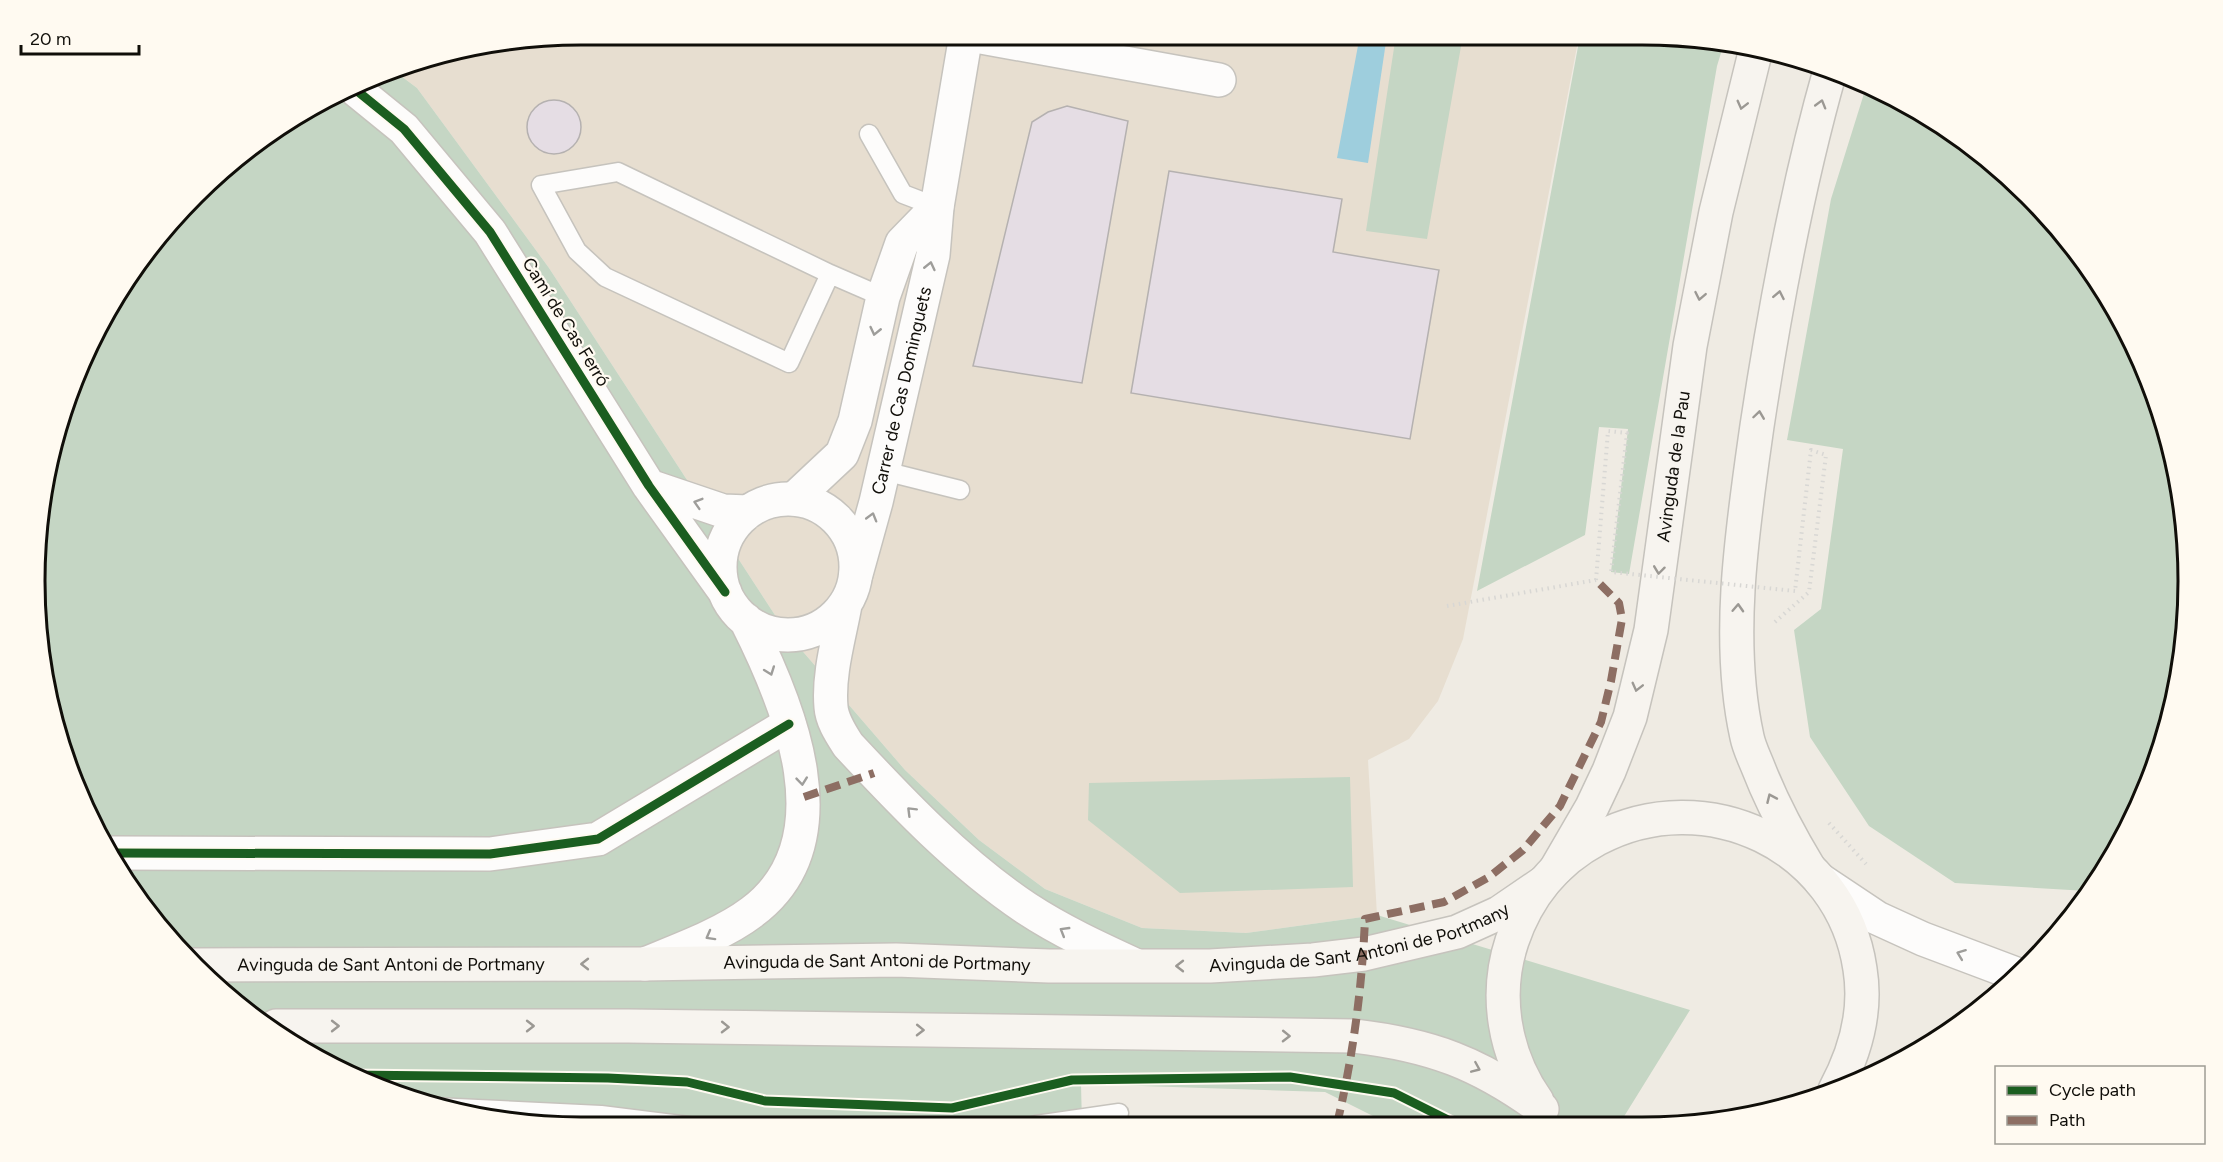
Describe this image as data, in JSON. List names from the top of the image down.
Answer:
{
  "streets": {
    "main road": ["Avinguda de la Pau", "Avinguda de Sant Antoni de Portmany"],
    "street": ["Camí de Cas Ferró", "Carrer de Cas Dominguets"]
  },
  "crossings": [
    ["Camí de Cas Ferró", "Carrer de Cas Dominguets"],
    ["Avinguda de la Pau", "Avinguda de Sant Antoni de Portmany"]
  ],
  "legend": ["Cycle path", "Path"],
  "scale_bar": "20 m"
}
